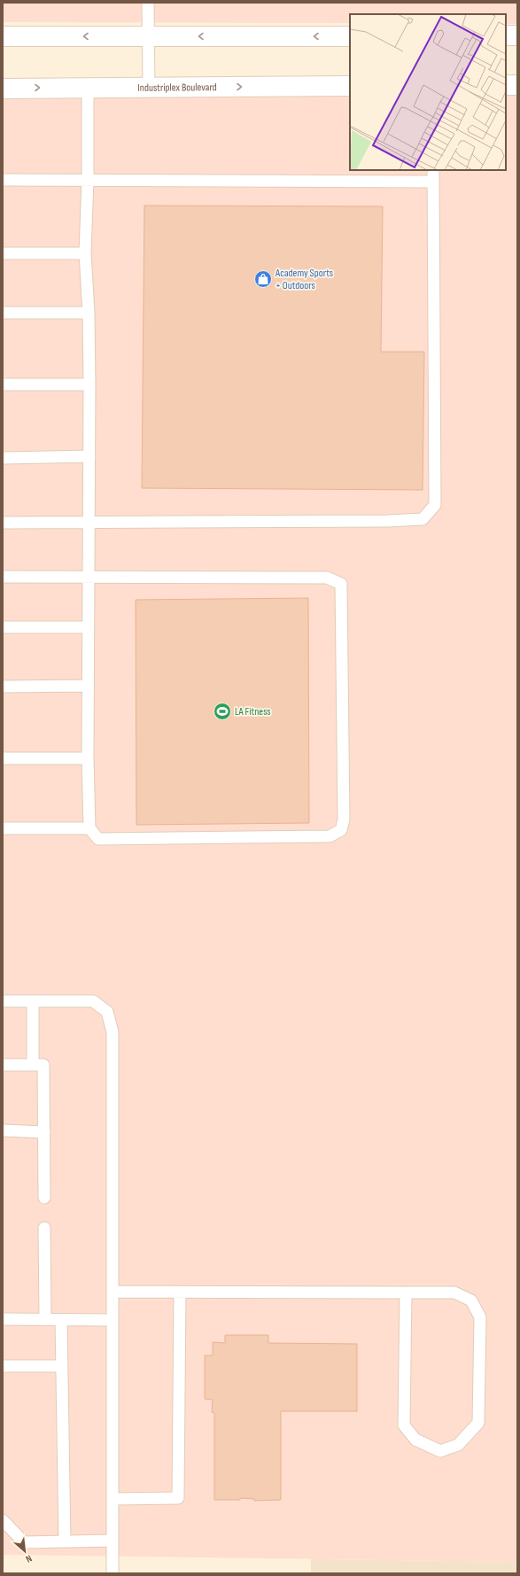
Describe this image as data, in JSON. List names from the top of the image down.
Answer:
{
  "streets": {
    "street": ["Industriplex Boulevard"]
  },
  "places": {
    "shop": ["Academy Sports + Outdoors"],
    "sports": ["LA Fitness"]
  },
  "north": "bottom right"
}
